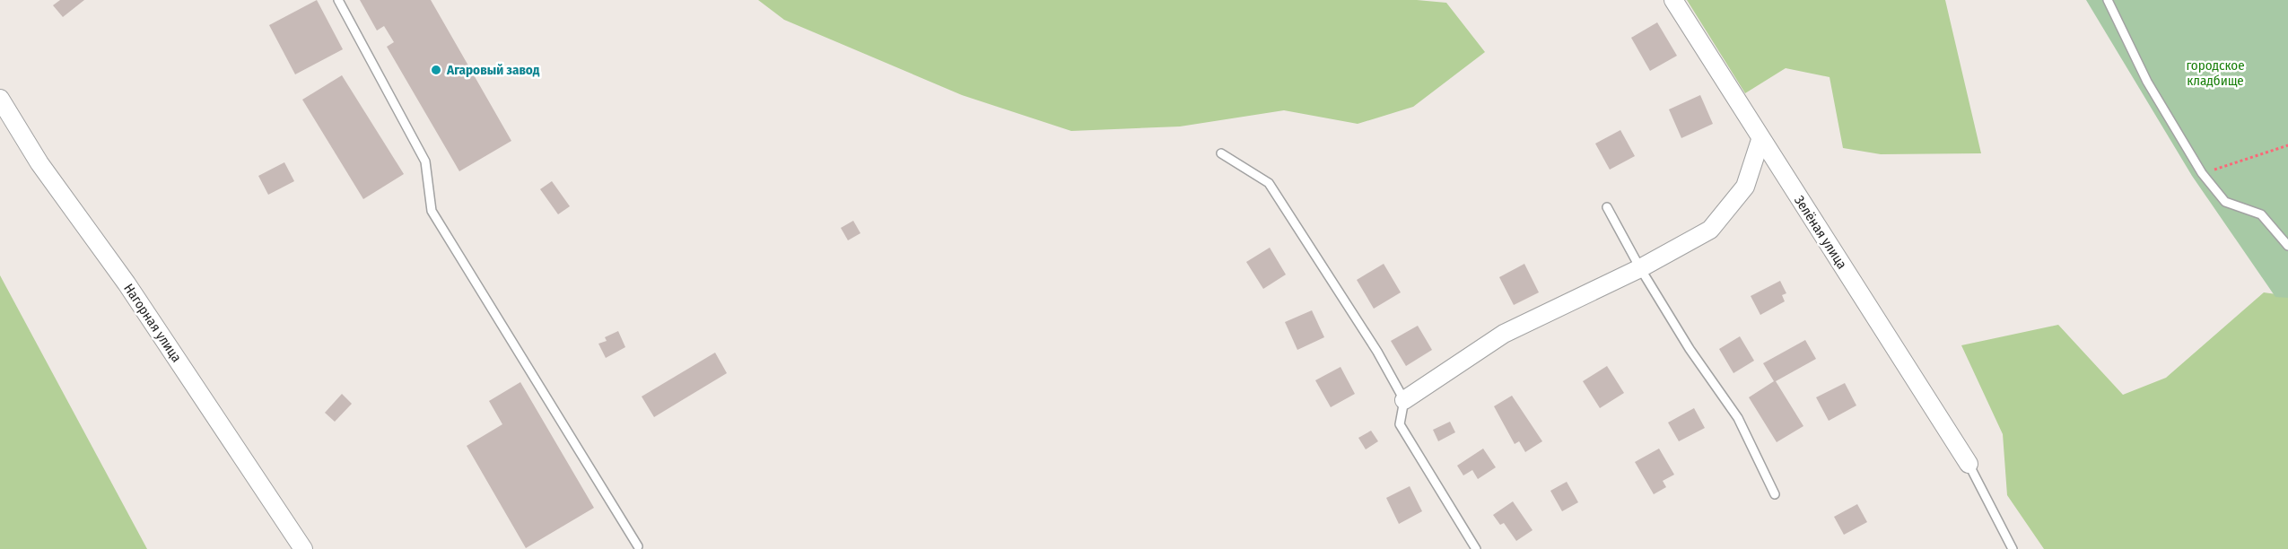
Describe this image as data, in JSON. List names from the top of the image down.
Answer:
{
  "streets": {
    "street": ["Зелёная улица", "Нагорная улица"]
  },
  "parks": ["городское кладбище"],
  "places": ["Агаровый завод"]
}
